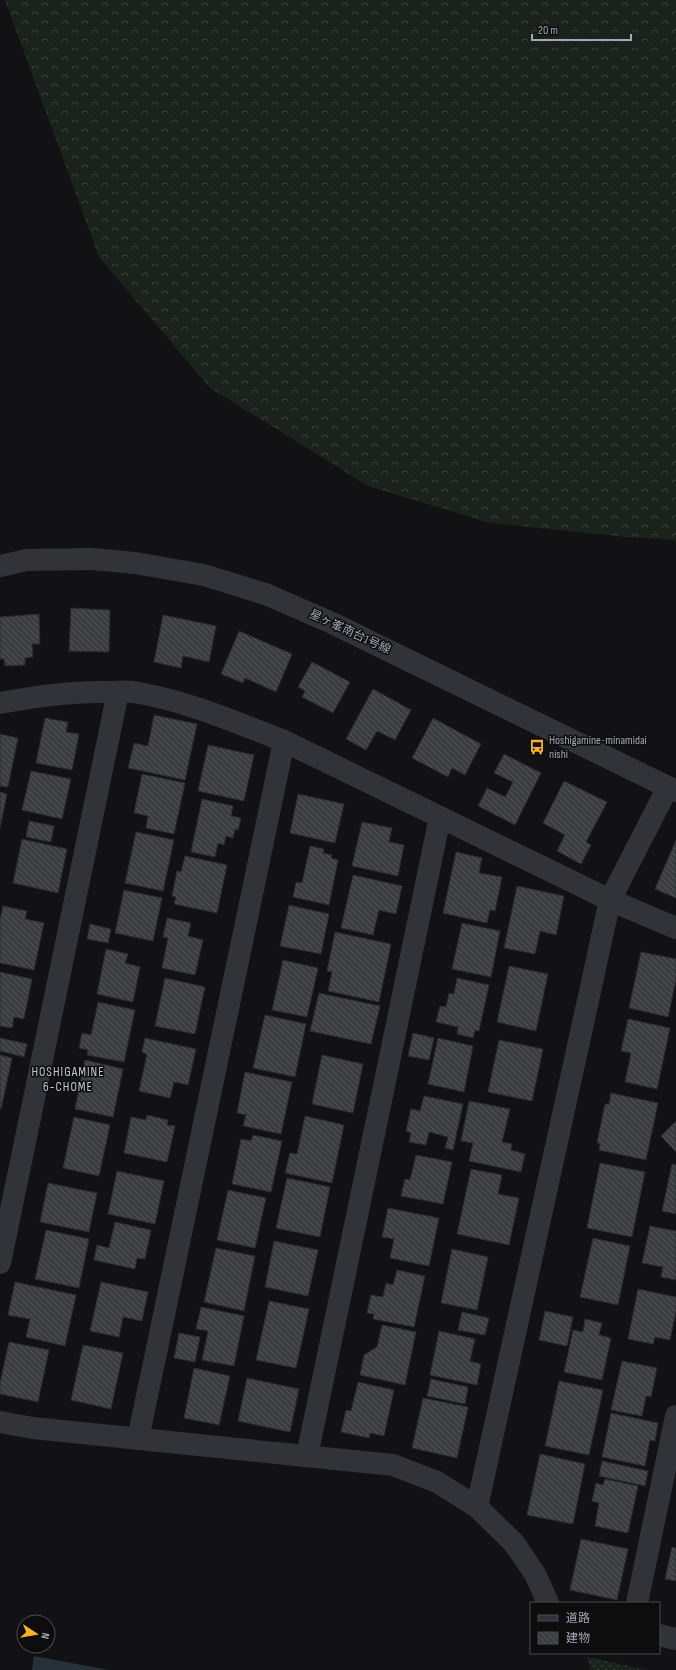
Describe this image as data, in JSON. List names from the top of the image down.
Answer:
{
  "streets": {
    "street": ["星ヶ峯南台1号線"]
  },
  "districts": ["HOSHIGAMINE 6-CHOME"],
  "places": {
    "bus stop": ["Hoshigamine-minamidai nishi"]
  },
  "legend": ["道路", "建物"],
  "scale_bar": "20 m",
  "north": "right"
}
